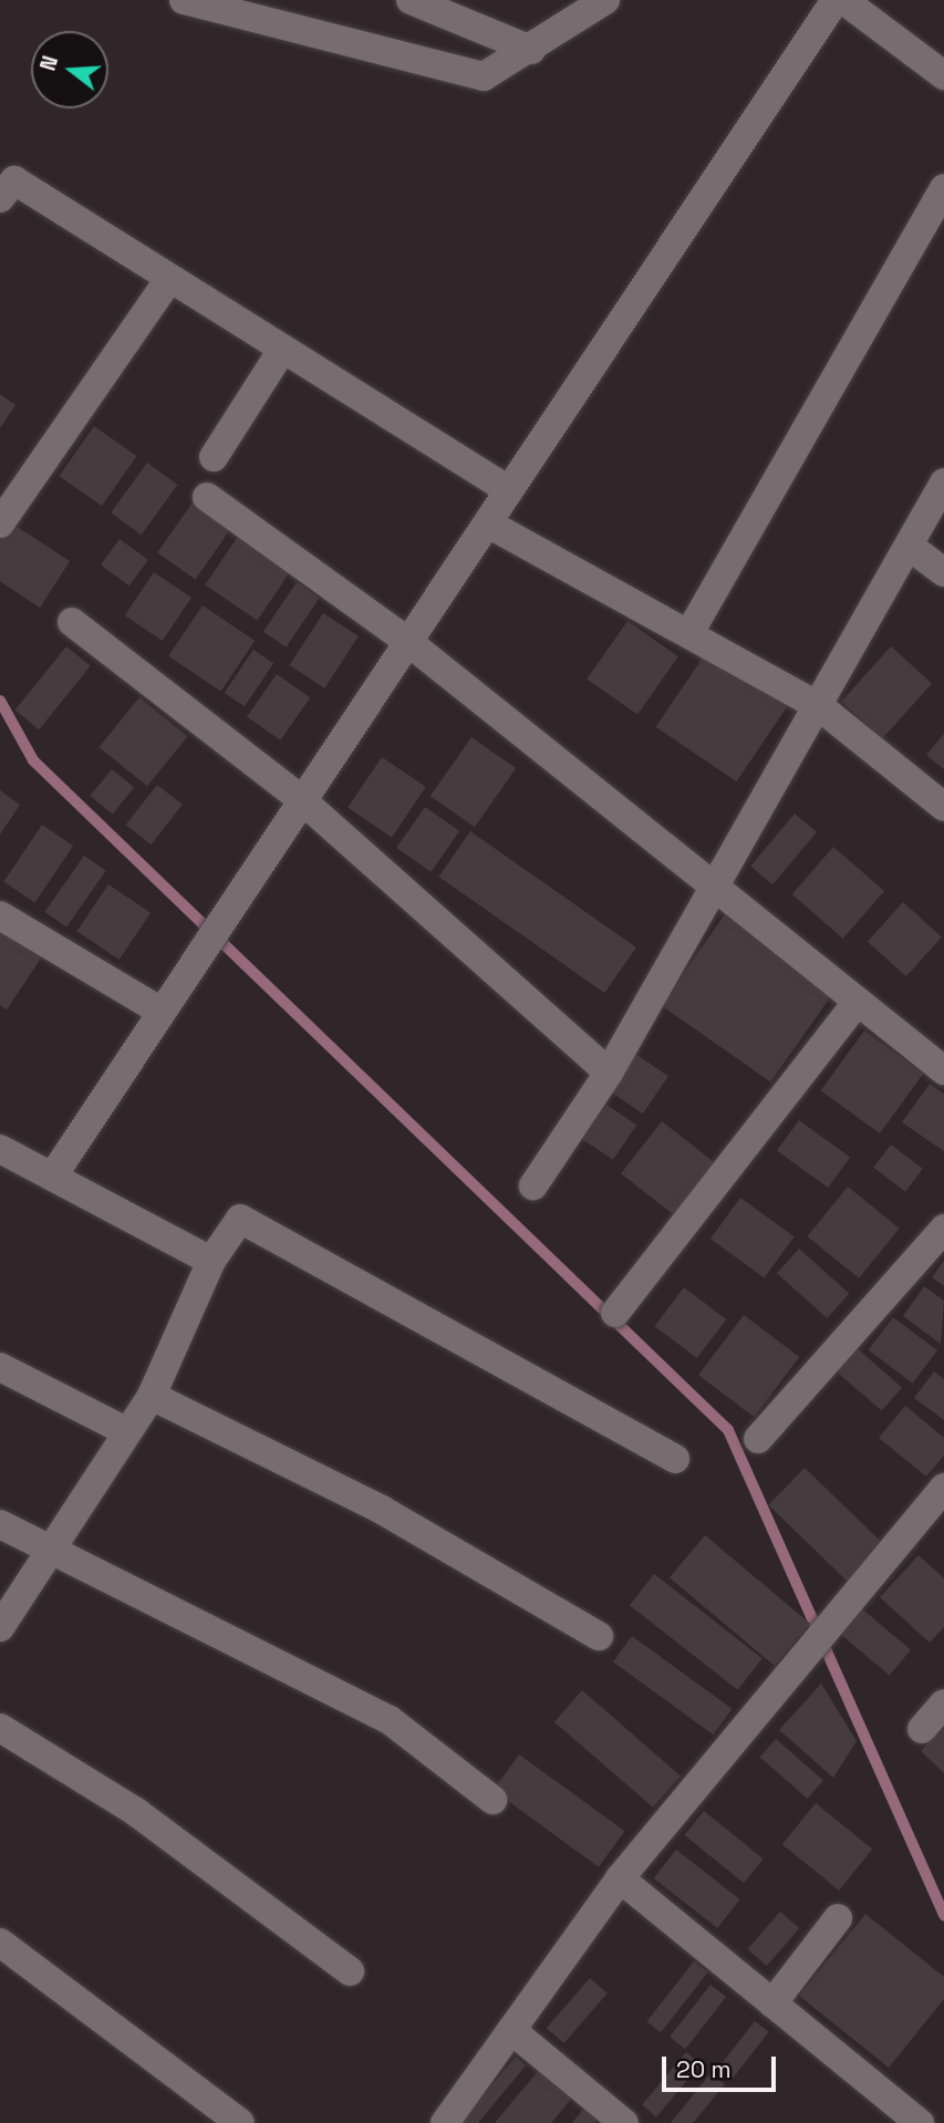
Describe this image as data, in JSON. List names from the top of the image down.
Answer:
{
  "scale_bar": "20 m",
  "north": "left"
}
